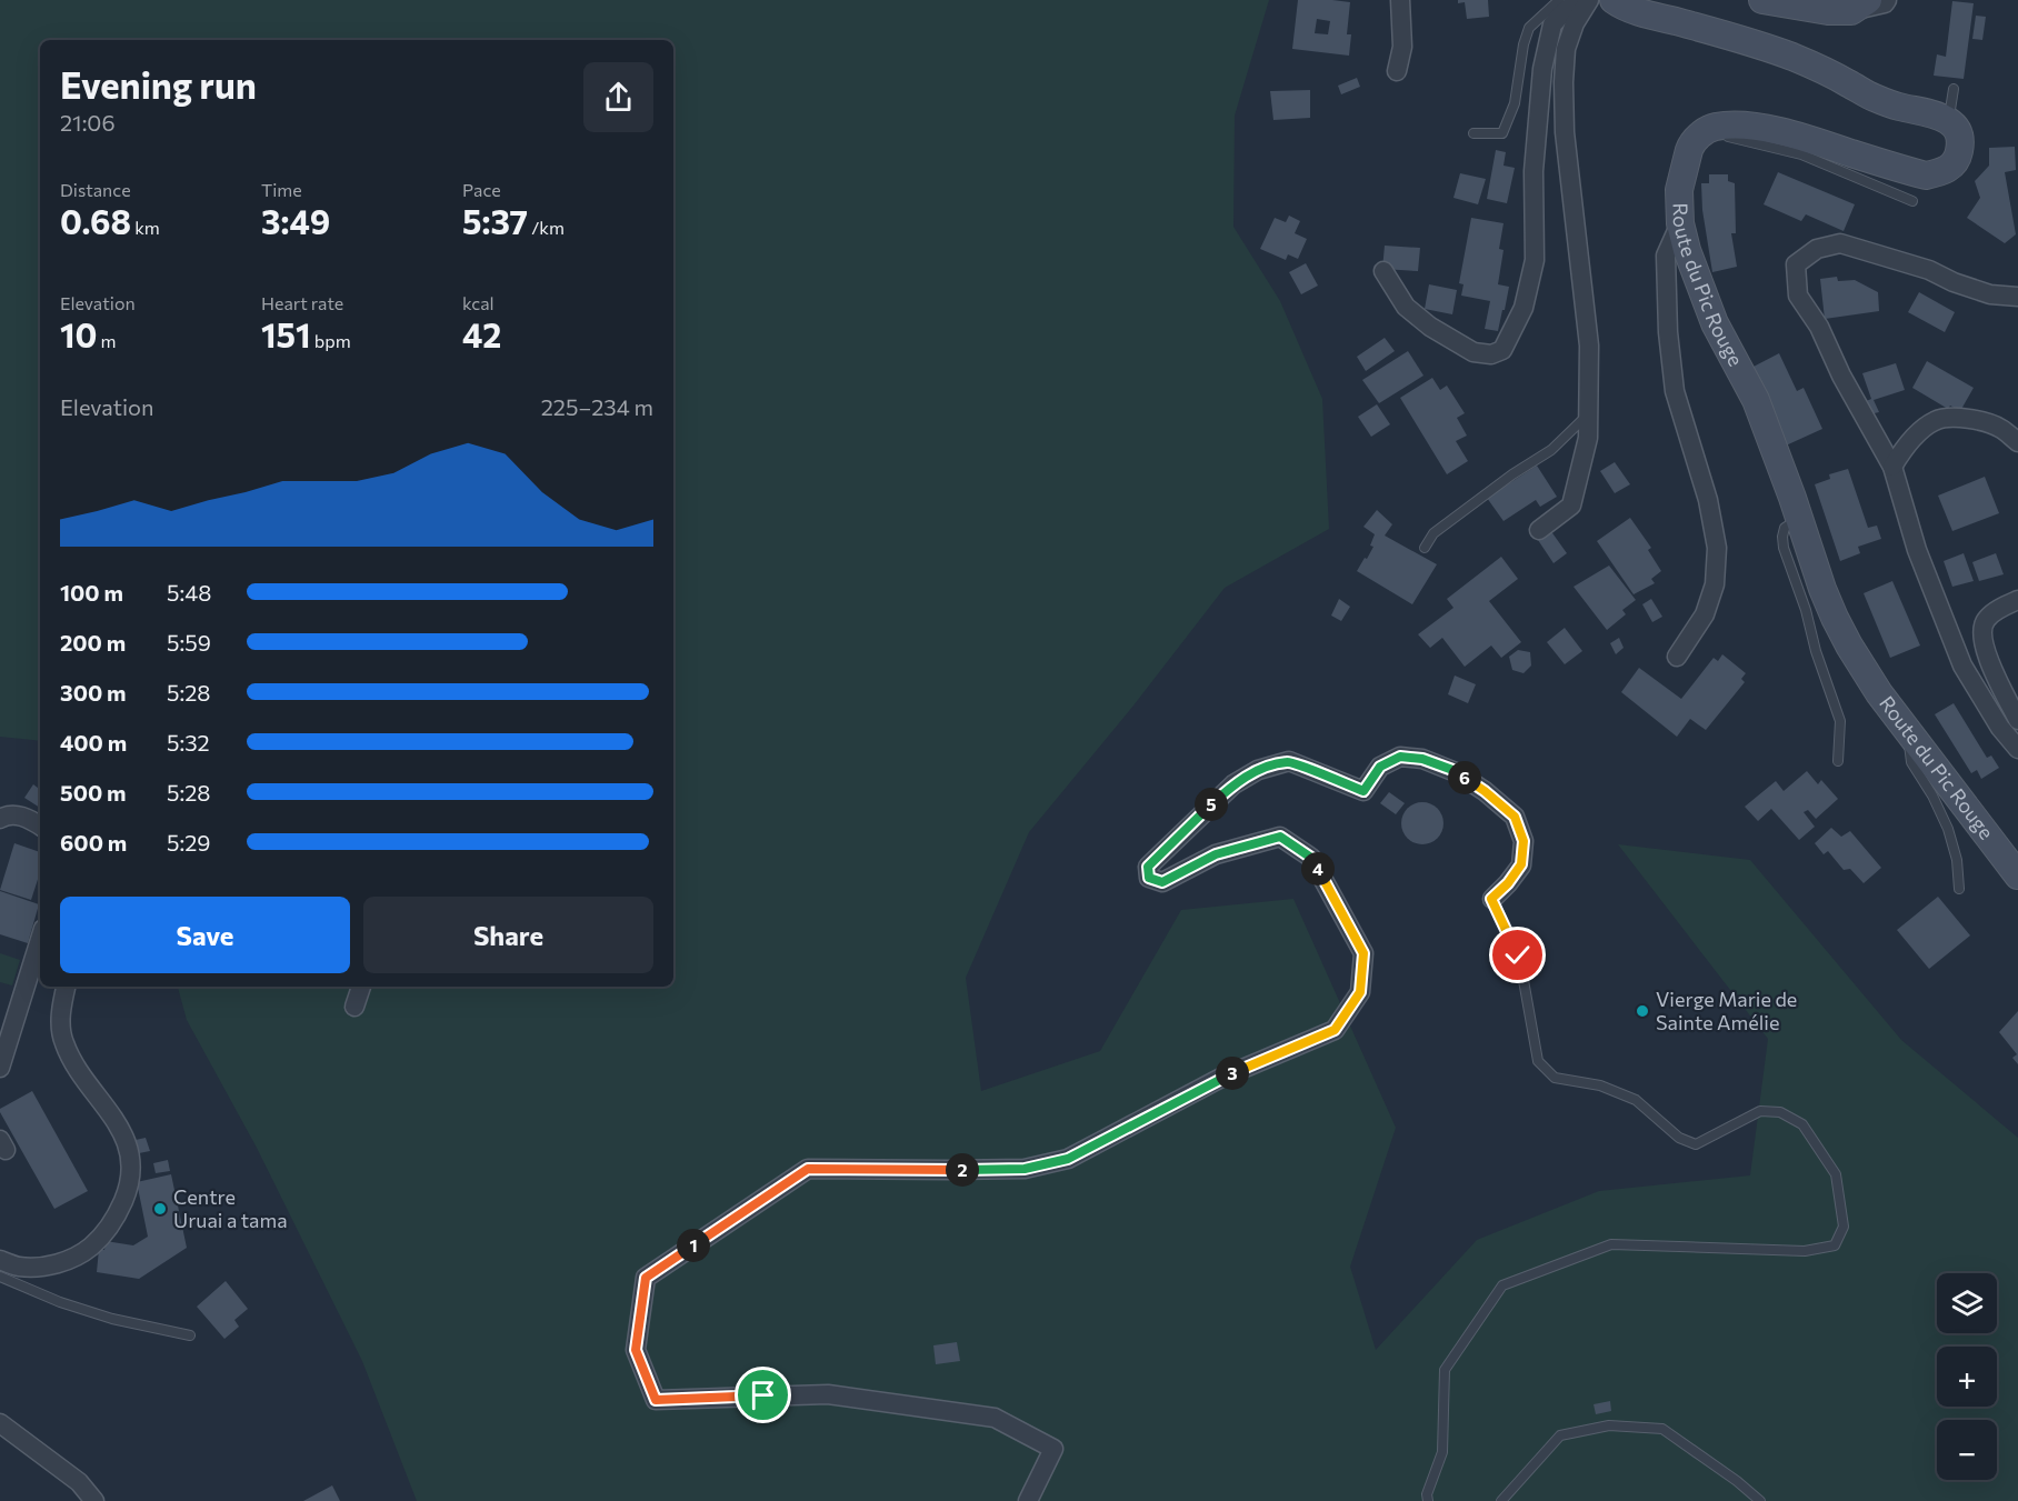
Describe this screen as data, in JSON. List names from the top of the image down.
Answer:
{
  "streets": {
    "street": ["Route du Pic Rouge"]
  },
  "places": ["Vierge Marie de Sainte Amélie", "Centre Uruai a tama"],
  "page": {
    "heading": ["Evening run", "21:06"],
    "stats": [
      ["Distance", "0.68 km"],
      ["Time", "3:49"],
      ["Pace", "5:37 /km"],
      ["Elevation", "10 m"],
      ["Heart rate", "151 bpm"],
      ["kcal", "42"]
    ],
    "chart": ["Elevation", "225–234 m"],
    "list": [
      {
        "name": "100 m",
        "note": "5:48"
      },
      {
        "name": "200 m",
        "note": "5:59"
      },
      {
        "name": "300 m",
        "note": "5:28"
      },
      {
        "name": "400 m",
        "note": "5:32"
      },
      {
        "name": "500 m",
        "note": "5:28"
      },
      {
        "name": "600 m",
        "note": "5:29"
      }
    ],
    "pins": [
      "6",
      "5",
      "4",
      "3",
      "2",
      "1"
    ],
    "buttons": ["Save", "Share"],
    "map_buttons": ["+", "−"]
  }
}
